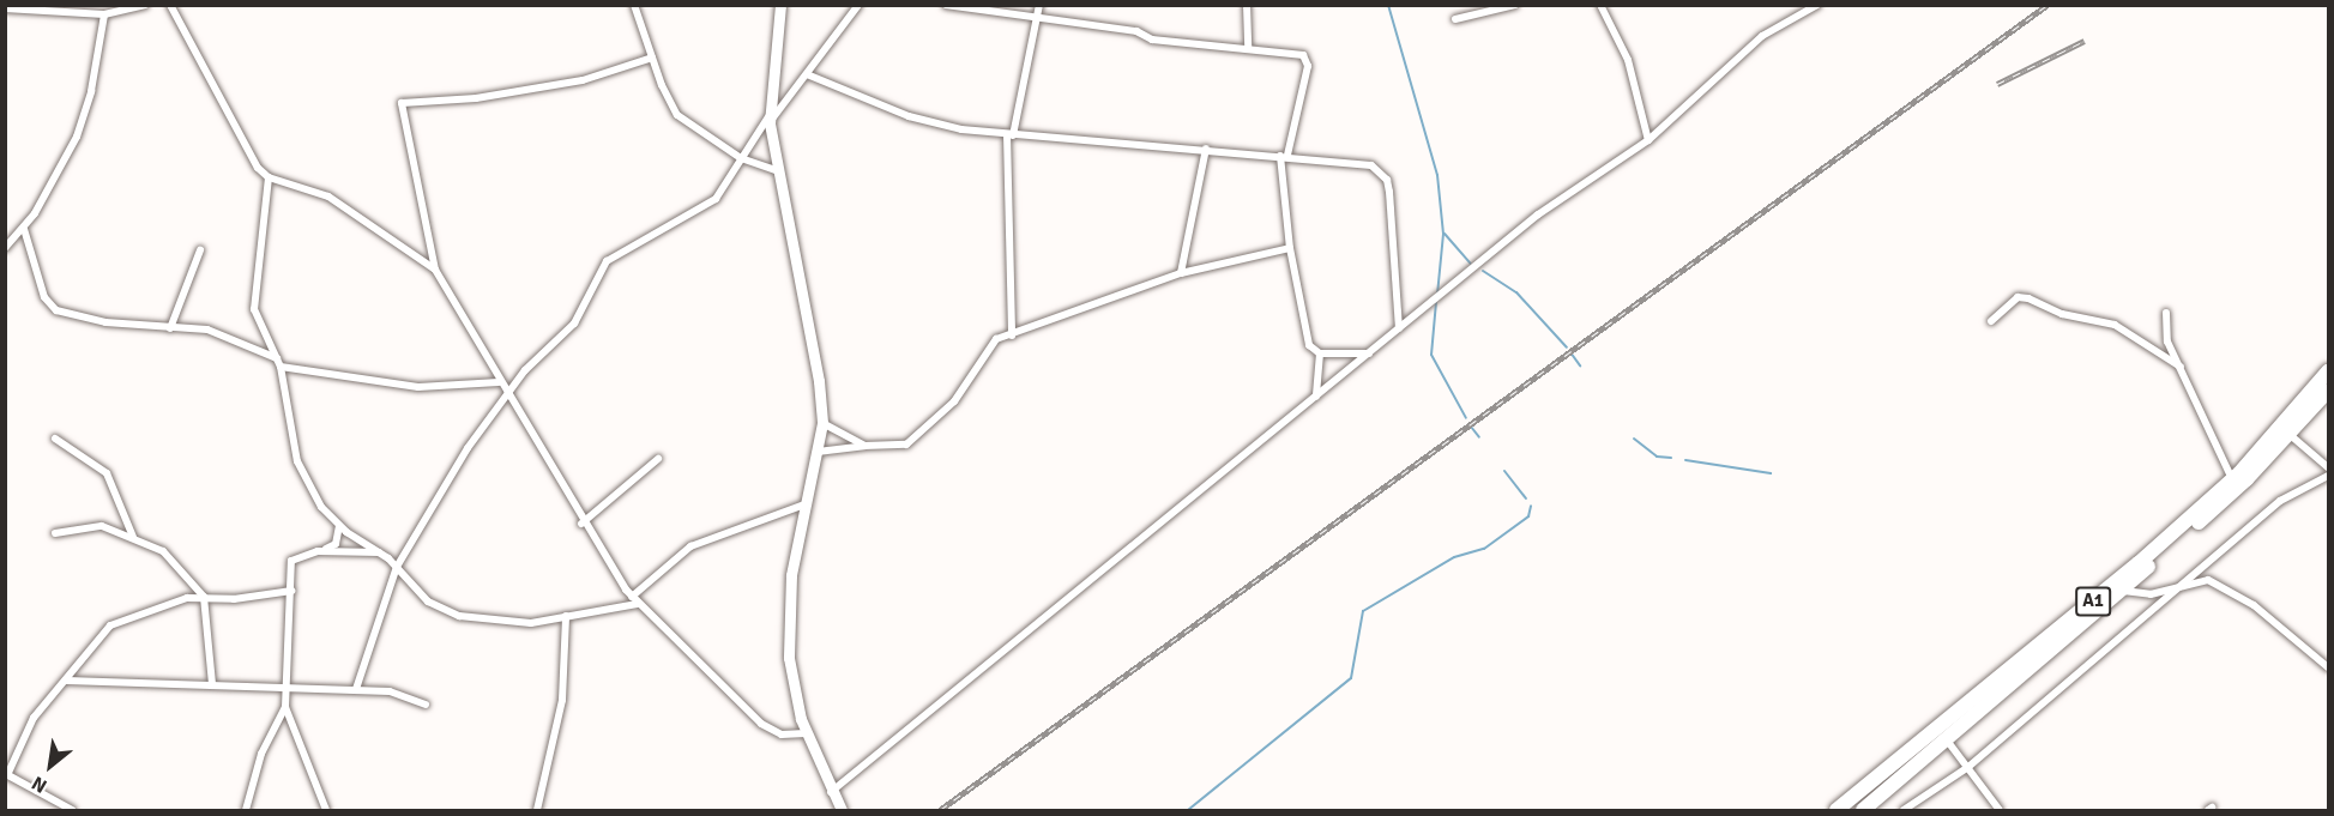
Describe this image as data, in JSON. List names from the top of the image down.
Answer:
{
  "streets": {
    "highway": ["A1"]
  },
  "north": "bottom left"
}
